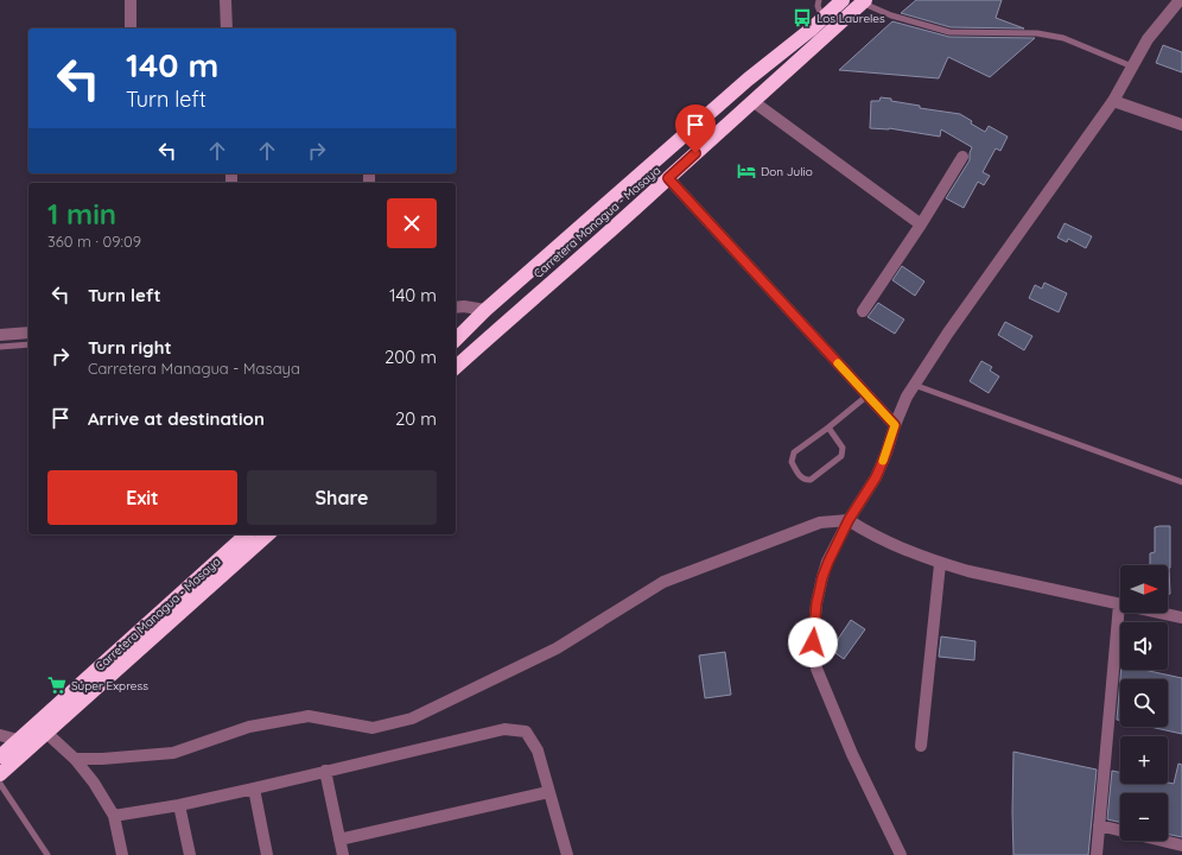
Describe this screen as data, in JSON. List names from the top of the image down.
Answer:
{
  "streets": {
    "highway": ["Carretera Managua - Masaya"]
  },
  "places": {
    "bus stop": ["Los Laureles"],
    "hotel": ["Don Julio"],
    "supermarket": ["Súper Express"]
  },
  "north": "right",
  "page": {
    "turn": ["140 m", "Turn left"],
    "heading": ["1 min", "360 m · 09:09"],
    "list": [
      {
        "name": "Turn left",
        "value": "140 m"
      },
      {
        "name": "Turn right",
        "note": "Carretera Managua - Masaya",
        "value": "200 m"
      },
      {
        "name": "Arrive at destination",
        "value": "20 m"
      }
    ],
    "buttons": ["Exit", "Share"],
    "map_buttons": ["+", "−"]
  }
}
